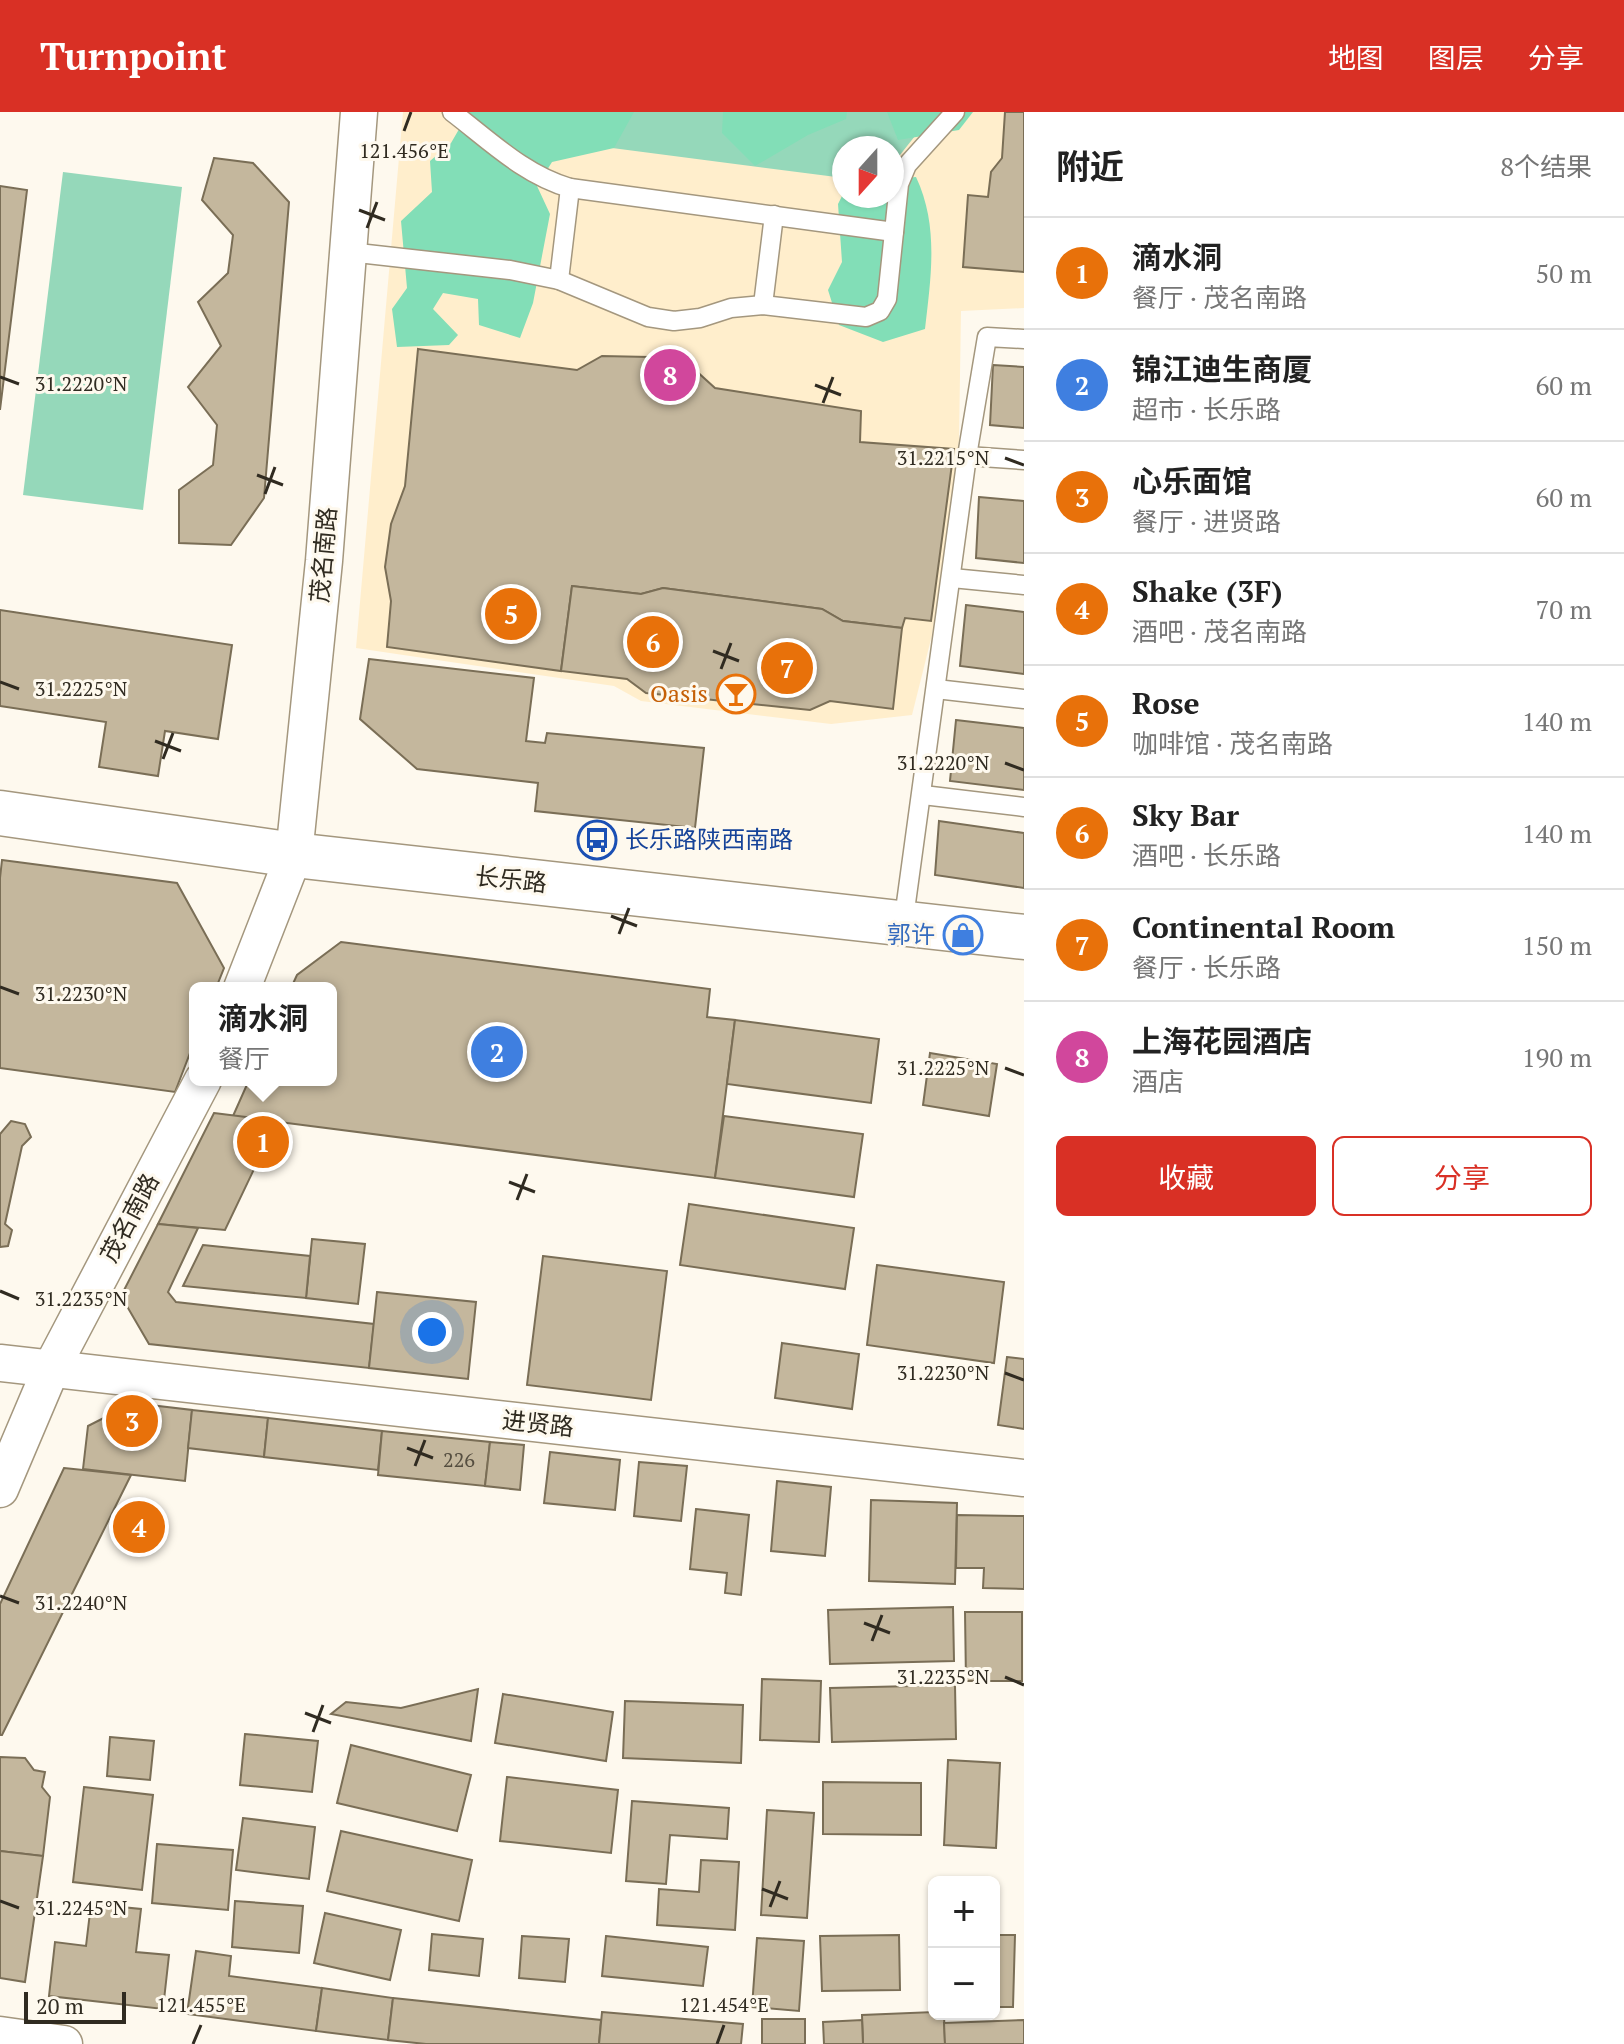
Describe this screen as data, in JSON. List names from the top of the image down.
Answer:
{
  "streets": {
    "street": ["茂名南路", "长乐路", "进贤路"]
  },
  "crossings": [
    ["茂名南路", "长乐路"],
    ["茂名南路", "进贤路"]
  ],
  "places": {
    "bar": ["Oasis"],
    "bus stop": ["长乐路陕西南路"],
    "shop": ["郭许"]
  },
  "house_numbers": ["226"],
  "scale_bar": "20 m",
  "north": "bottom",
  "page": {
    "header": "Turnpoint",
    "nav": ["地图", "图层", "分享"],
    "heading": ["附近", "8个结果"],
    "list": [
      {
        "mark": "1",
        "name": "滴水洞",
        "note": "餐厅 · 茂名南路",
        "value": "50 m"
      },
      {
        "mark": "2",
        "name": "锦江迪生商厦",
        "note": "超市 · 长乐路",
        "value": "60 m"
      },
      {
        "mark": "3",
        "name": "心乐面馆",
        "note": "餐厅 · 进贤路",
        "value": "60 m"
      },
      {
        "mark": "4",
        "name": "Shake (3F)",
        "note": "酒吧 · 茂名南路",
        "value": "70 m"
      },
      {
        "mark": "5",
        "name": "Rose",
        "note": "咖啡馆 · 茂名南路",
        "value": "140 m"
      },
      {
        "mark": "6",
        "name": "Sky Bar",
        "note": "酒吧 · 长乐路",
        "value": "140 m"
      },
      {
        "mark": "7",
        "name": "Continental Room",
        "note": "餐厅 · 长乐路",
        "value": "150 m"
      },
      {
        "mark": "8",
        "name": "上海花园酒店",
        "note": "酒店",
        "value": "190 m"
      }
    ],
    "pins": [
      "8",
      "5",
      "6",
      "7",
      "2",
      "1",
      "3",
      "4"
    ],
    "popup": ["滴水洞", "餐厅"],
    "buttons": ["收藏", "分享"],
    "map_buttons": ["+", "−"],
    "scale": "20 m"
  },
  "coordinates": [
    "121.456°E",
    "31.2220°N",
    "31.2215°N",
    "31.2225°N",
    "31.2230°N",
    "31.2235°N",
    "31.2240°N",
    "31.2245°N",
    "121.455°E",
    "121.454°E"
  ]
}
